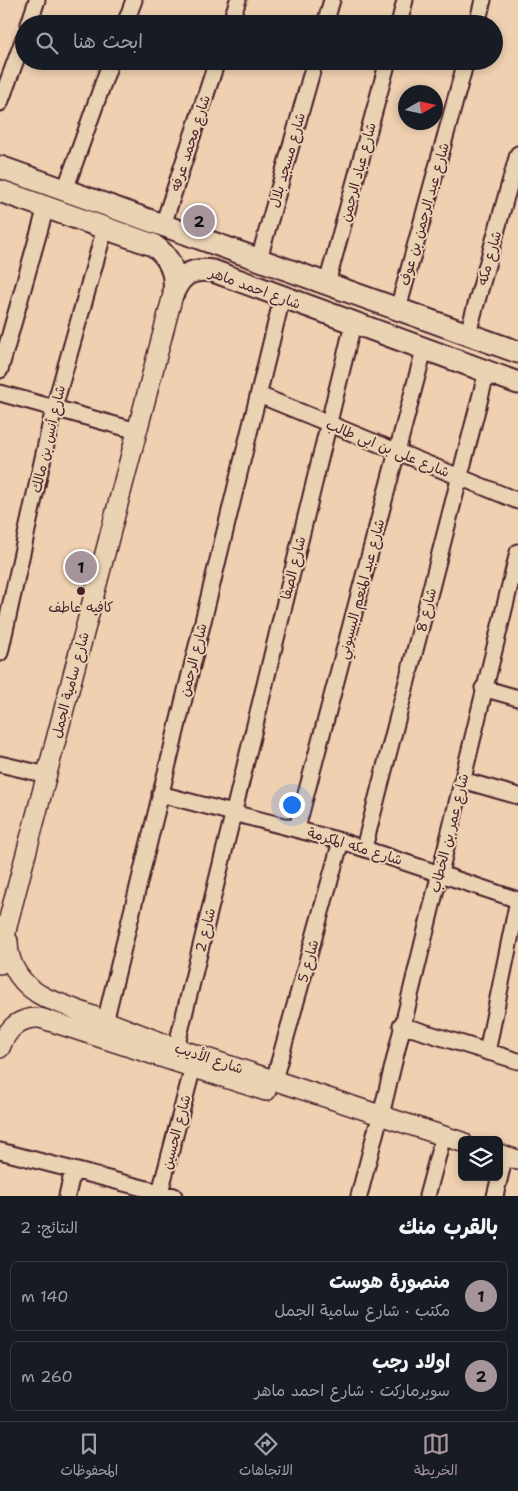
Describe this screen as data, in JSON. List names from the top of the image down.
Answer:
{
  "streets": {
    "main road": ["شارع احمد ماهر"],
    "street": [
      "شارع محمد عرفه",
      "شارع مسجد بلال",
      "شارع عباد الرحمن",
      "شارع عبد الرحمن بن عوف",
      "شارع مكه",
      "شارع أنس بن مالك",
      "شارع على بن ابى طالب",
      "شارع الصفا",
      "شارع عبد المنعم البسيوني",
      "شارع 8",
      "شارع الرحمن",
      "شارع سامية الجمل",
      "شارع عمر بن الخطاب",
      "شارع مكه المكرمة",
      "شارع 2",
      "شارع 5",
      "شارع الأديب",
      "شارع الحسين"
    ]
  },
  "crossings": [
    ["شارع محمد عرفه", "شارع احمد ماهر"],
    ["شارع مسجد بلال", "شارع احمد ماهر"],
    ["شارع عباد الرحمن", "شارع احمد ماهر"],
    ["شارع عبد الرحمن بن عوف", "شارع احمد ماهر"],
    ["شارع مكه", "شارع احمد ماهر"],
    ["شارع احمد ماهر", "شارع الصفا"],
    ["شارع احمد ماهر", "شارع عبد المنعم البسيوني"],
    ["شارع احمد ماهر", "شارع 8"],
    ["شارع احمد ماهر", "شارع الرحمن"],
    ["شارع احمد ماهر", "شارع سامية الجمل"],
    ["شارع على بن ابى طالب", "شارع الصفا"],
    ["شارع على بن ابى طالب", "شارع عبد المنعم البسيوني"],
    ["شارع على بن ابى طالب", "شارع 8"],
    ["شارع على بن ابى طالب", "شارع الرحمن"],
    ["شارع الصفا", "شارع مكه المكرمة"],
    ["شارع الصفا", "شارع 2"],
    ["شارع عبد المنعم البسيوني", "شارع مكه المكرمة"],
    ["شارع 8", "شارع مكه المكرمة"],
    ["شارع الرحمن", "شارع مكه المكرمة"],
    ["شارع الرحمن", "شارع الأديب"],
    ["شارع سامية الجمل", "شارع الأديب"],
    ["شارع عمر بن الخطاب", "شارع مكه المكرمة"],
    ["شارع عمر بن الخطاب", "شارع الأديب"],
    ["شارع مكه المكرمة", "شارع 2"],
    ["شارع مكه المكرمة", "شارع 5"],
    ["شارع 2", "شارع الأديب"],
    ["شارع 5", "شارع الأديب"],
    ["شارع الأديب", "شارع الحسين"]
  ],
  "places": ["كافيه عاطف"],
  "north": "right",
  "page": {
    "search": "ابحث هنا",
    "pins": ["2", "1"],
    "heading": ["بالقرب منك", "النتائج: 2"],
    "list": [
      {
        "mark": "1",
        "name": "منصورة هوست",
        "note": "مكتب · شارع سامية الجمل",
        "value": "140 m"
      },
      {
        "mark": "2",
        "name": "اولاد رجب",
        "note": "سوبرماركت · شارع احمد ماهر",
        "value": "260 m"
      }
    ],
    "nav": ["الخريطة", "الاتجاهات", "المحفوظات"]
  }
}
